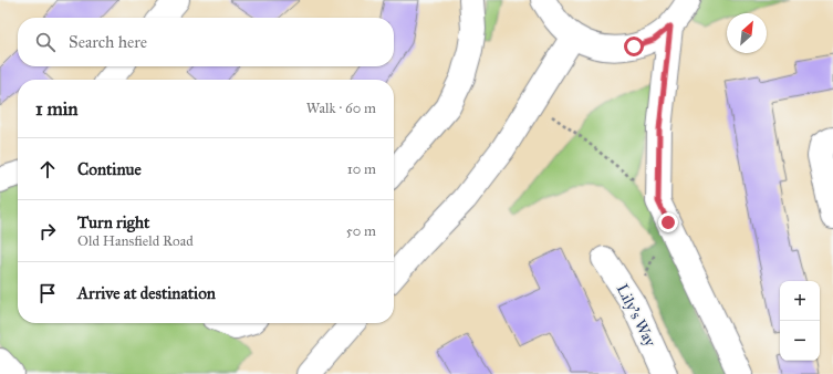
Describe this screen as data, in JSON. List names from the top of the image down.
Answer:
{
  "streets": {
    "street": ["Lily's Way"]
  },
  "north": "top right",
  "page": {
    "search": "Search here",
    "heading": ["1 min", "Walk · 60 m"],
    "list": [
      ["Continue", "10 m"],
      ["Turn right", "Old Hansfield Road", "50 m"],
      "Arrive at destination"
    ],
    "map_buttons": ["+", "−"]
  }
}
